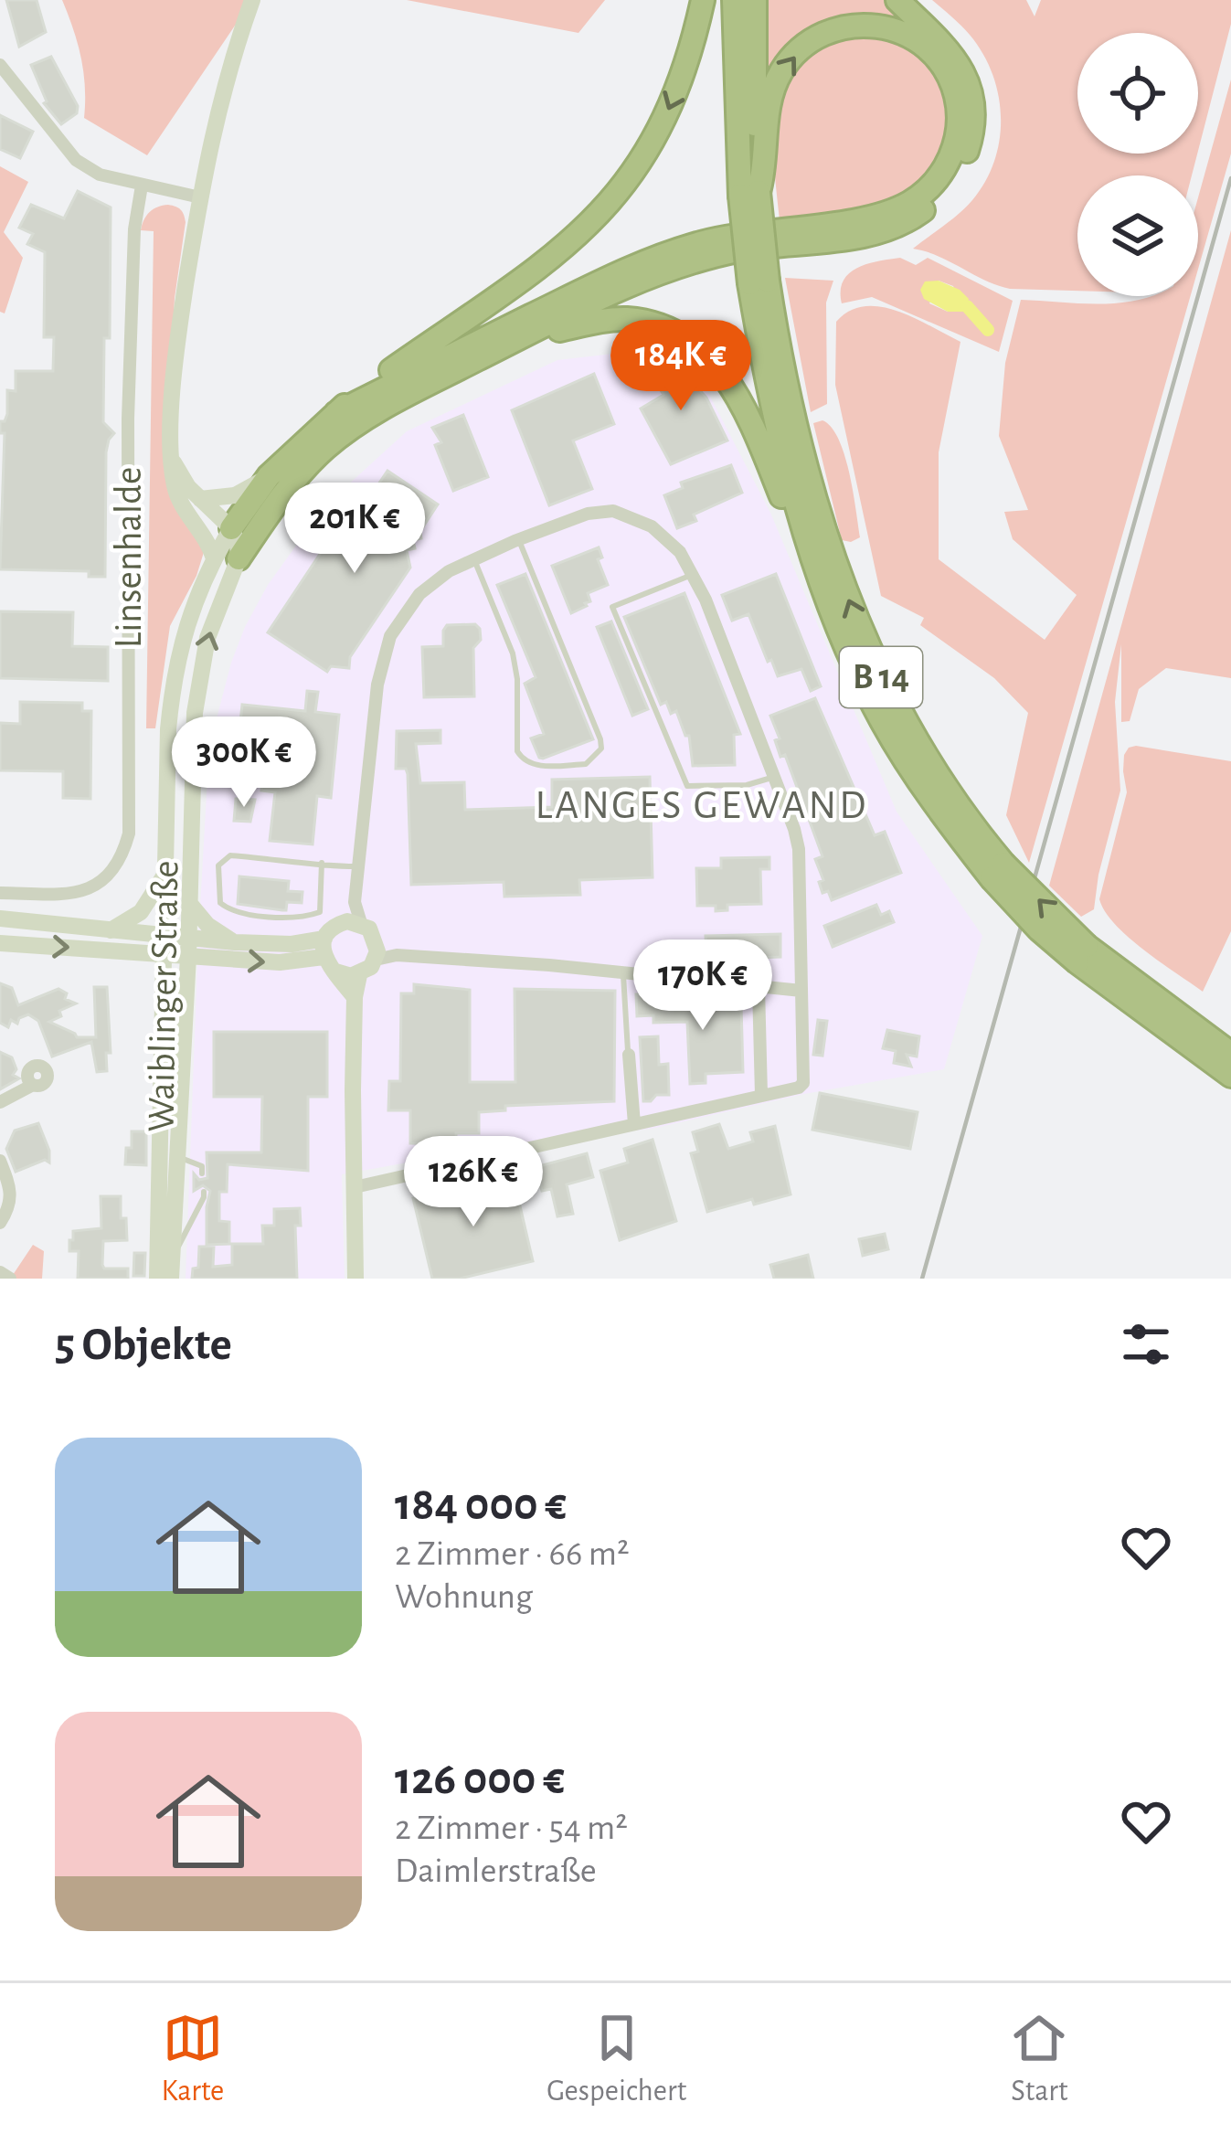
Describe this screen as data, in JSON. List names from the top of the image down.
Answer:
{
  "streets": {
    "highway": ["B 14"],
    "main road": ["Waiblinger Straße"],
    "street": ["Linsenhalde"]
  },
  "districts": ["LANGES GEWAND"],
  "page": {
    "price": [
      "184K €",
      "201K €",
      "300K €",
      "170K €",
      "126K €"
    ],
    "heading": "5 Objekte",
    "list": [
      {
        "name": "184 000 €",
        "note": "2 Zimmer · 66 m² · Wohnung"
      },
      {
        "name": "126 000 €",
        "note": "2 Zimmer · 54 m² · Daimlerstraße"
      }
    ],
    "tabs": ["Karte", "Gespeichert", "Start"]
  }
}
